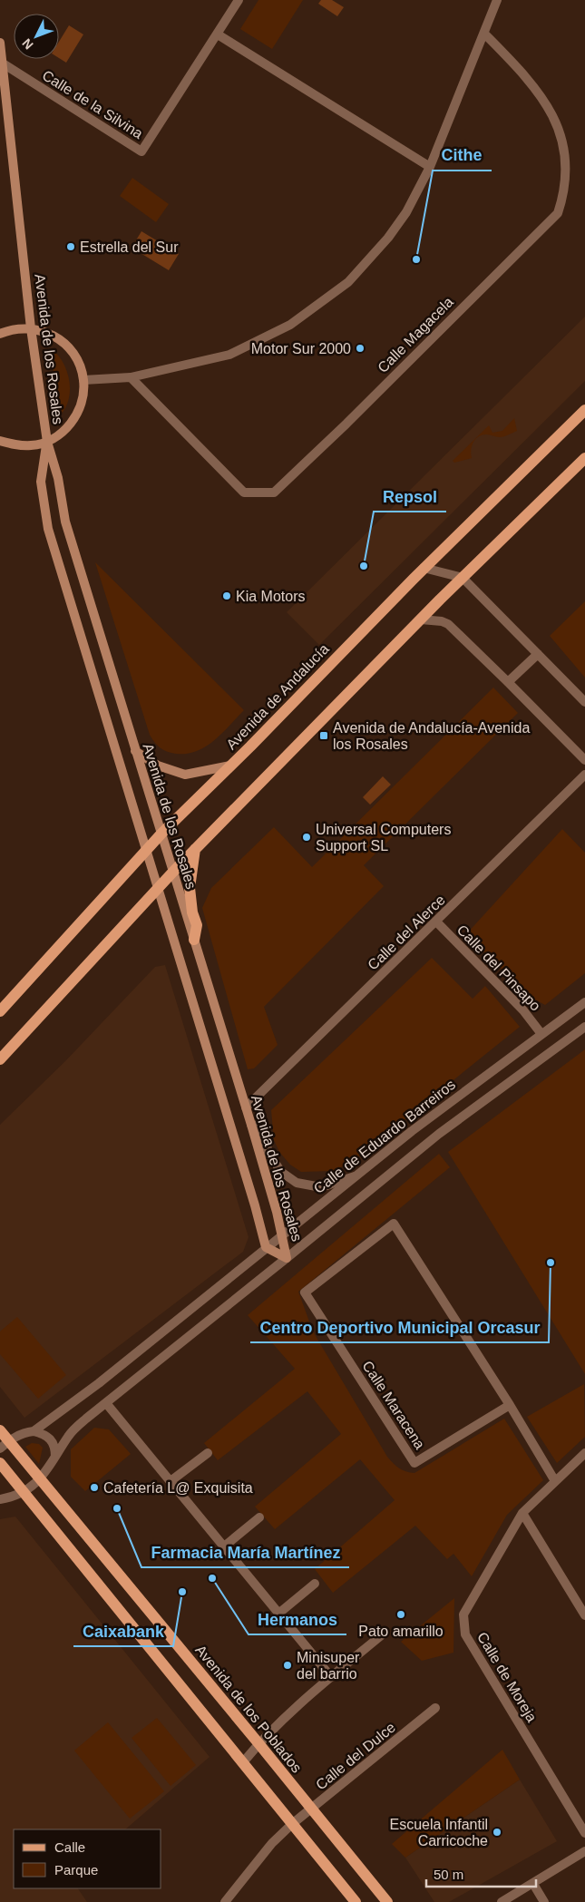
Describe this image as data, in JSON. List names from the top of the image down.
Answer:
{
  "streets": {
    "main road": ["Avenida de los Rosales", "Avenida de Andalucía", "Avenida de los Poblados"],
    "street": [
      "Calle de la Silvina",
      "Calle Magacela",
      "Calle del Alerce",
      "Calle del Pinsapo",
      "Calle de Eduardo Barreiros",
      "Calle Maracena",
      "Calle de Moreja",
      "Calle del Dulce"
    ]
  },
  "crossings": [
    ["Calle de la Silvina", "Avenida de los Rosales"],
    ["Avenida de los Rosales", "Avenida de Andalucía"],
    ["Avenida de los Rosales", "Calle del Alerce"],
    ["Avenida de los Rosales", "Calle de Eduardo Barreiros"],
    ["Calle del Alerce", "Calle del Pinsapo"],
    ["Calle del Pinsapo", "Calle de Eduardo Barreiros"],
    ["Calle de Eduardo Barreiros", "Avenida de los Poblados"],
    ["Calle Maracena", "Calle de Moreja"],
    ["Avenida de los Poblados", "Calle del Dulce"]
  ],
  "places": {
    "other": [
      "Estrella del Sur",
      "Cithe",
      "Motor Sur 2000",
      "Repsol",
      "Kia Motors",
      "Universal Computers Support SL",
      "Centro Deportivo Municipal Orcasur",
      "Cafetería L@ Exquisita",
      "Farmacia María Martínez",
      "Hermanos",
      "Caixabank",
      "Pato amarillo",
      "Minisuper del barrio",
      "Escuela Infantil Carricoche"
    ],
    "transit": ["Avenida de Andalucía-Avenida los Rosales"]
  },
  "legend": ["Calle", "Parque"],
  "scale_bar": "50 m",
  "north": "bottom left"
}
